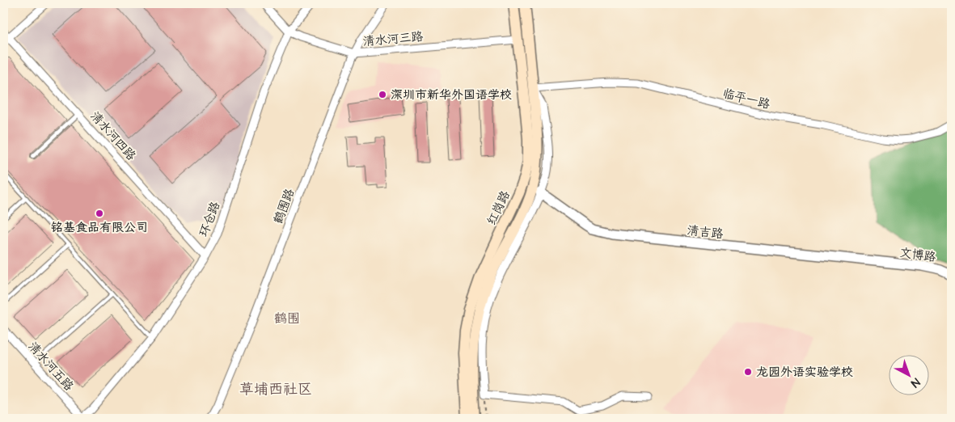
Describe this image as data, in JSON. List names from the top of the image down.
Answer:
{
  "streets": {
    "main road": ["红岗路"],
    "street": [
      "清水河三路",
      "临平一路",
      "清水河四路",
      "鹤围路",
      "环仓路",
      "清吉路",
      "文博路",
      "清水河五路"
    ]
  },
  "crossings": [
    ["清水河三路", "鹤围路"],
    ["清水河三路", "红岗路"],
    ["清水河三路", "环仓路"],
    ["临平一路", "红岗路"],
    ["清水河四路", "环仓路"],
    ["环仓路", "清水河五路"],
    ["清吉路", "文博路"]
  ],
  "districts": ["鹤围", "草埔西社区"],
  "places": ["深圳市新华外国语学校", "铭基食品有限公司", "龙园外语实验学校"],
  "north": "bottom right"
}
